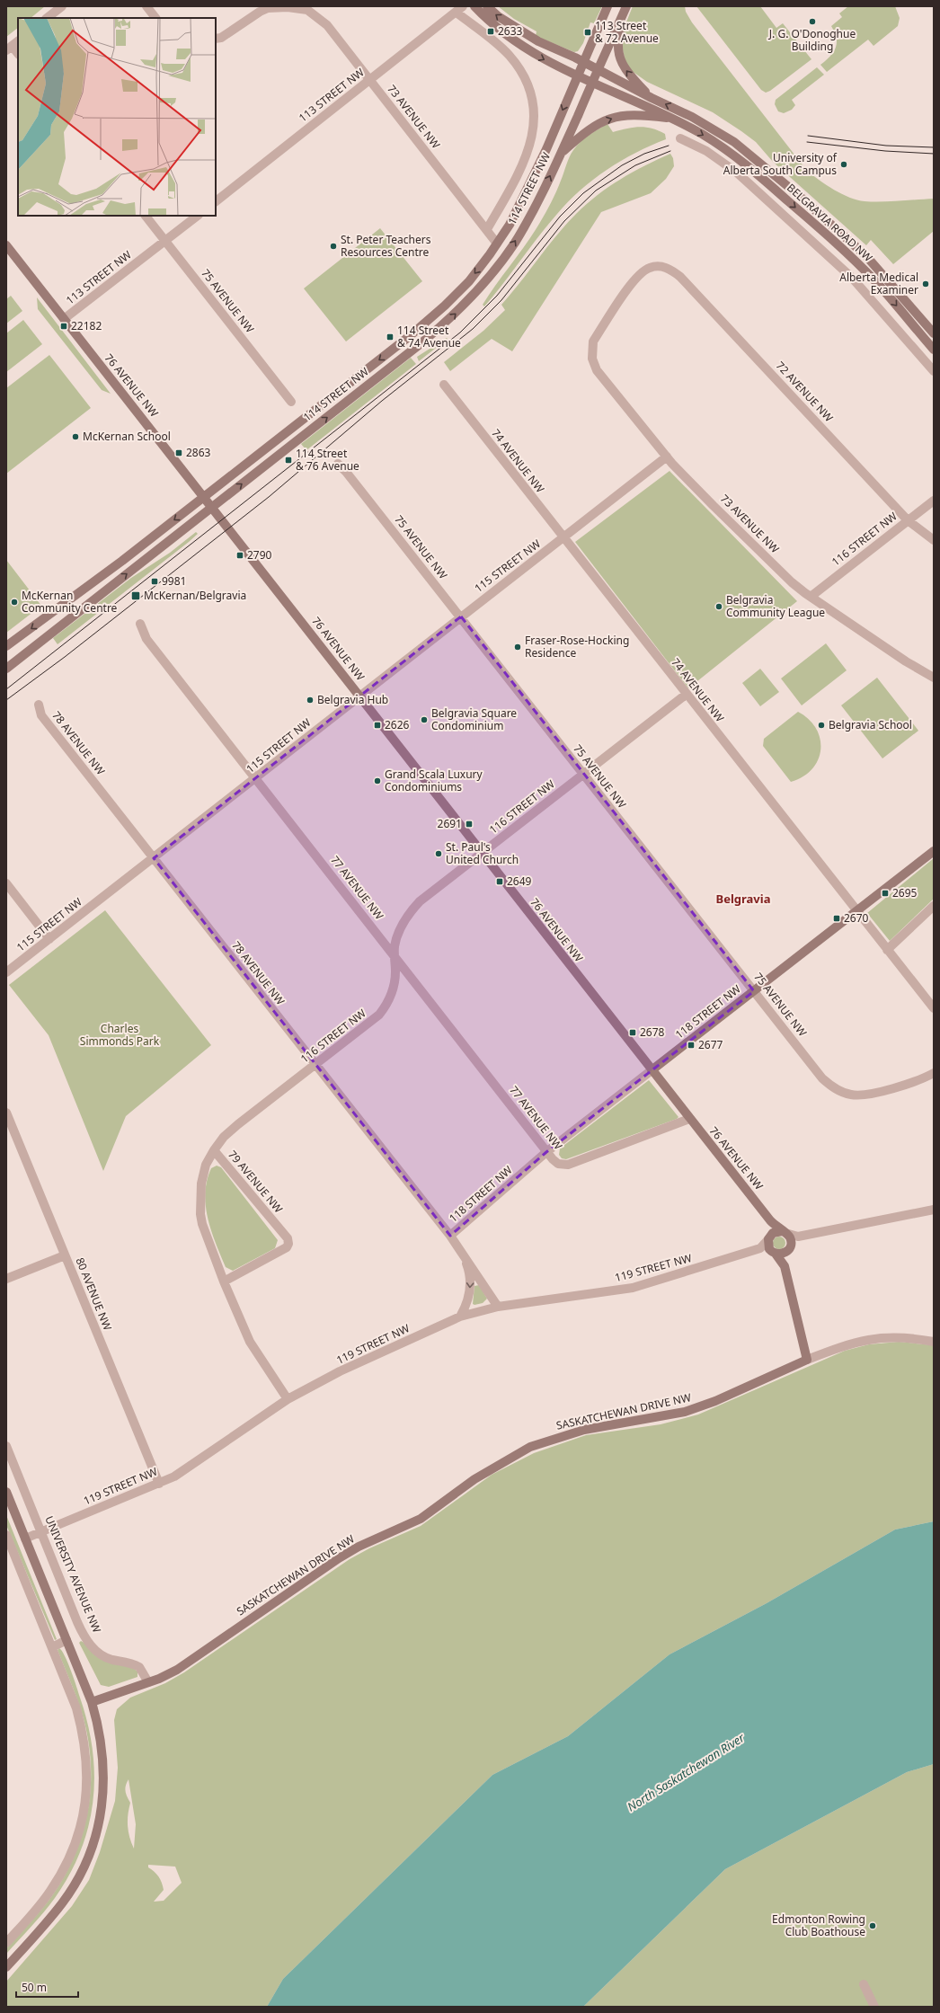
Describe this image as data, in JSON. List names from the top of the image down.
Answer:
{
  "streets": {
    "main road": [
      "114 STREET NW",
      "BELGRAVIA ROAD NW",
      "76 AVENUE NW",
      "118 STREET NW",
      "SASKATCHEWAN DRIVE NW"
    ],
    "street": [
      "113 STREET NW",
      "73 AVENUE NW",
      "75 AVENUE NW",
      "72 AVENUE NW",
      "74 AVENUE NW",
      "116 STREET NW",
      "115 STREET NW",
      "78 AVENUE NW",
      "77 AVENUE NW",
      "79 AVENUE NW",
      "119 STREET NW",
      "80 AVENUE NW",
      "UNIVERSITY AVENUE NW"
    ]
  },
  "crossings": [
    ["113 STREET NW", "73 AVENUE NW"],
    ["113 STREET NW", "114 STREET NW"],
    ["113 STREET NW", "75 AVENUE NW"],
    ["113 STREET NW", "76 AVENUE NW"],
    ["73 AVENUE NW", "114 STREET NW"],
    ["73 AVENUE NW", "72 AVENUE NW"],
    ["73 AVENUE NW", "116 STREET NW"],
    ["73 AVENUE NW", "115 STREET NW"],
    ["114 STREET NW", "BELGRAVIA ROAD NW"],
    ["114 STREET NW", "76 AVENUE NW"],
    ["75 AVENUE NW", "116 STREET NW"],
    ["75 AVENUE NW", "115 STREET NW"],
    ["75 AVENUE NW", "118 STREET NW"],
    ["76 AVENUE NW", "116 STREET NW"],
    ["76 AVENUE NW", "115 STREET NW"],
    ["76 AVENUE NW", "77 AVENUE NW"],
    ["76 AVENUE NW", "118 STREET NW"],
    ["72 AVENUE NW", "116 STREET NW"],
    ["74 AVENUE NW", "116 STREET NW"],
    ["74 AVENUE NW", "115 STREET NW"],
    ["74 AVENUE NW", "118 STREET NW"],
    ["116 STREET NW", "78 AVENUE NW"],
    ["116 STREET NW", "77 AVENUE NW"],
    ["116 STREET NW", "79 AVENUE NW"],
    ["115 STREET NW", "78 AVENUE NW"],
    ["115 STREET NW", "77 AVENUE NW"],
    ["78 AVENUE NW", "118 STREET NW"],
    ["78 AVENUE NW", "119 STREET NW"],
    ["77 AVENUE NW", "118 STREET NW"],
    ["79 AVENUE NW", "119 STREET NW"],
    ["119 STREET NW", "80 AVENUE NW"],
    ["119 STREET NW", "UNIVERSITY AVENUE NW"],
    ["SASKATCHEWAN DRIVE NW", "UNIVERSITY AVENUE NW"]
  ],
  "districts": ["Belgravia"],
  "water": ["North Saskatchewan River"],
  "parks": ["Charles Simmonds Park"],
  "places": {
    "other": [
      "J. G. O'Donoghue Building",
      "University of Alberta South Campus",
      "St. Peter Teachers Resources Centre",
      "Alberta Medical Examiner",
      "McKernan School",
      "McKernan Community Centre",
      "Belgravia Community League",
      "Fraser-Rose-Hocking Residence",
      "Belgravia Hub",
      "Belgravia Square Condominium",
      "Belgravia School",
      "Grand Scala Luxury Condominiums",
      "St. Paul's United Church",
      "Edmonton Rowing Club Boathouse"
    ],
    "transit": [
      "2633",
      "113 Street & 72 Avenue",
      "22182",
      "114 Street & 74 Avenue",
      "2863",
      "114 Street & 76 Avenue",
      "2790",
      "9981",
      "McKernan/Belgravia",
      "2626",
      "2691",
      "2649",
      "2695",
      "2670",
      "2678",
      "2677"
    ]
  },
  "scale_bar": "50 m"
}
